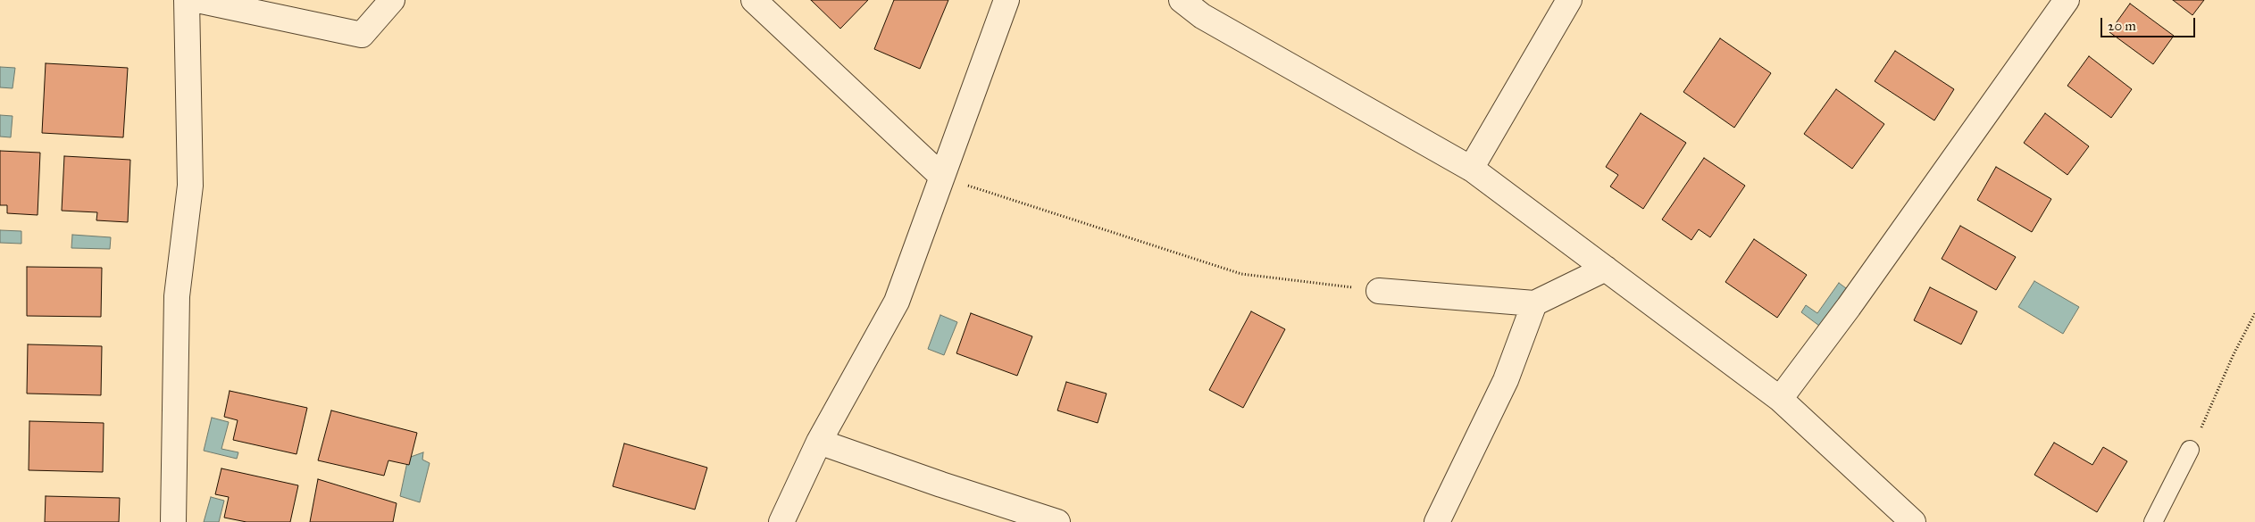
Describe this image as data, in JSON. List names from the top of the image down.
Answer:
{
  "scale_bar": "20 m"
}
